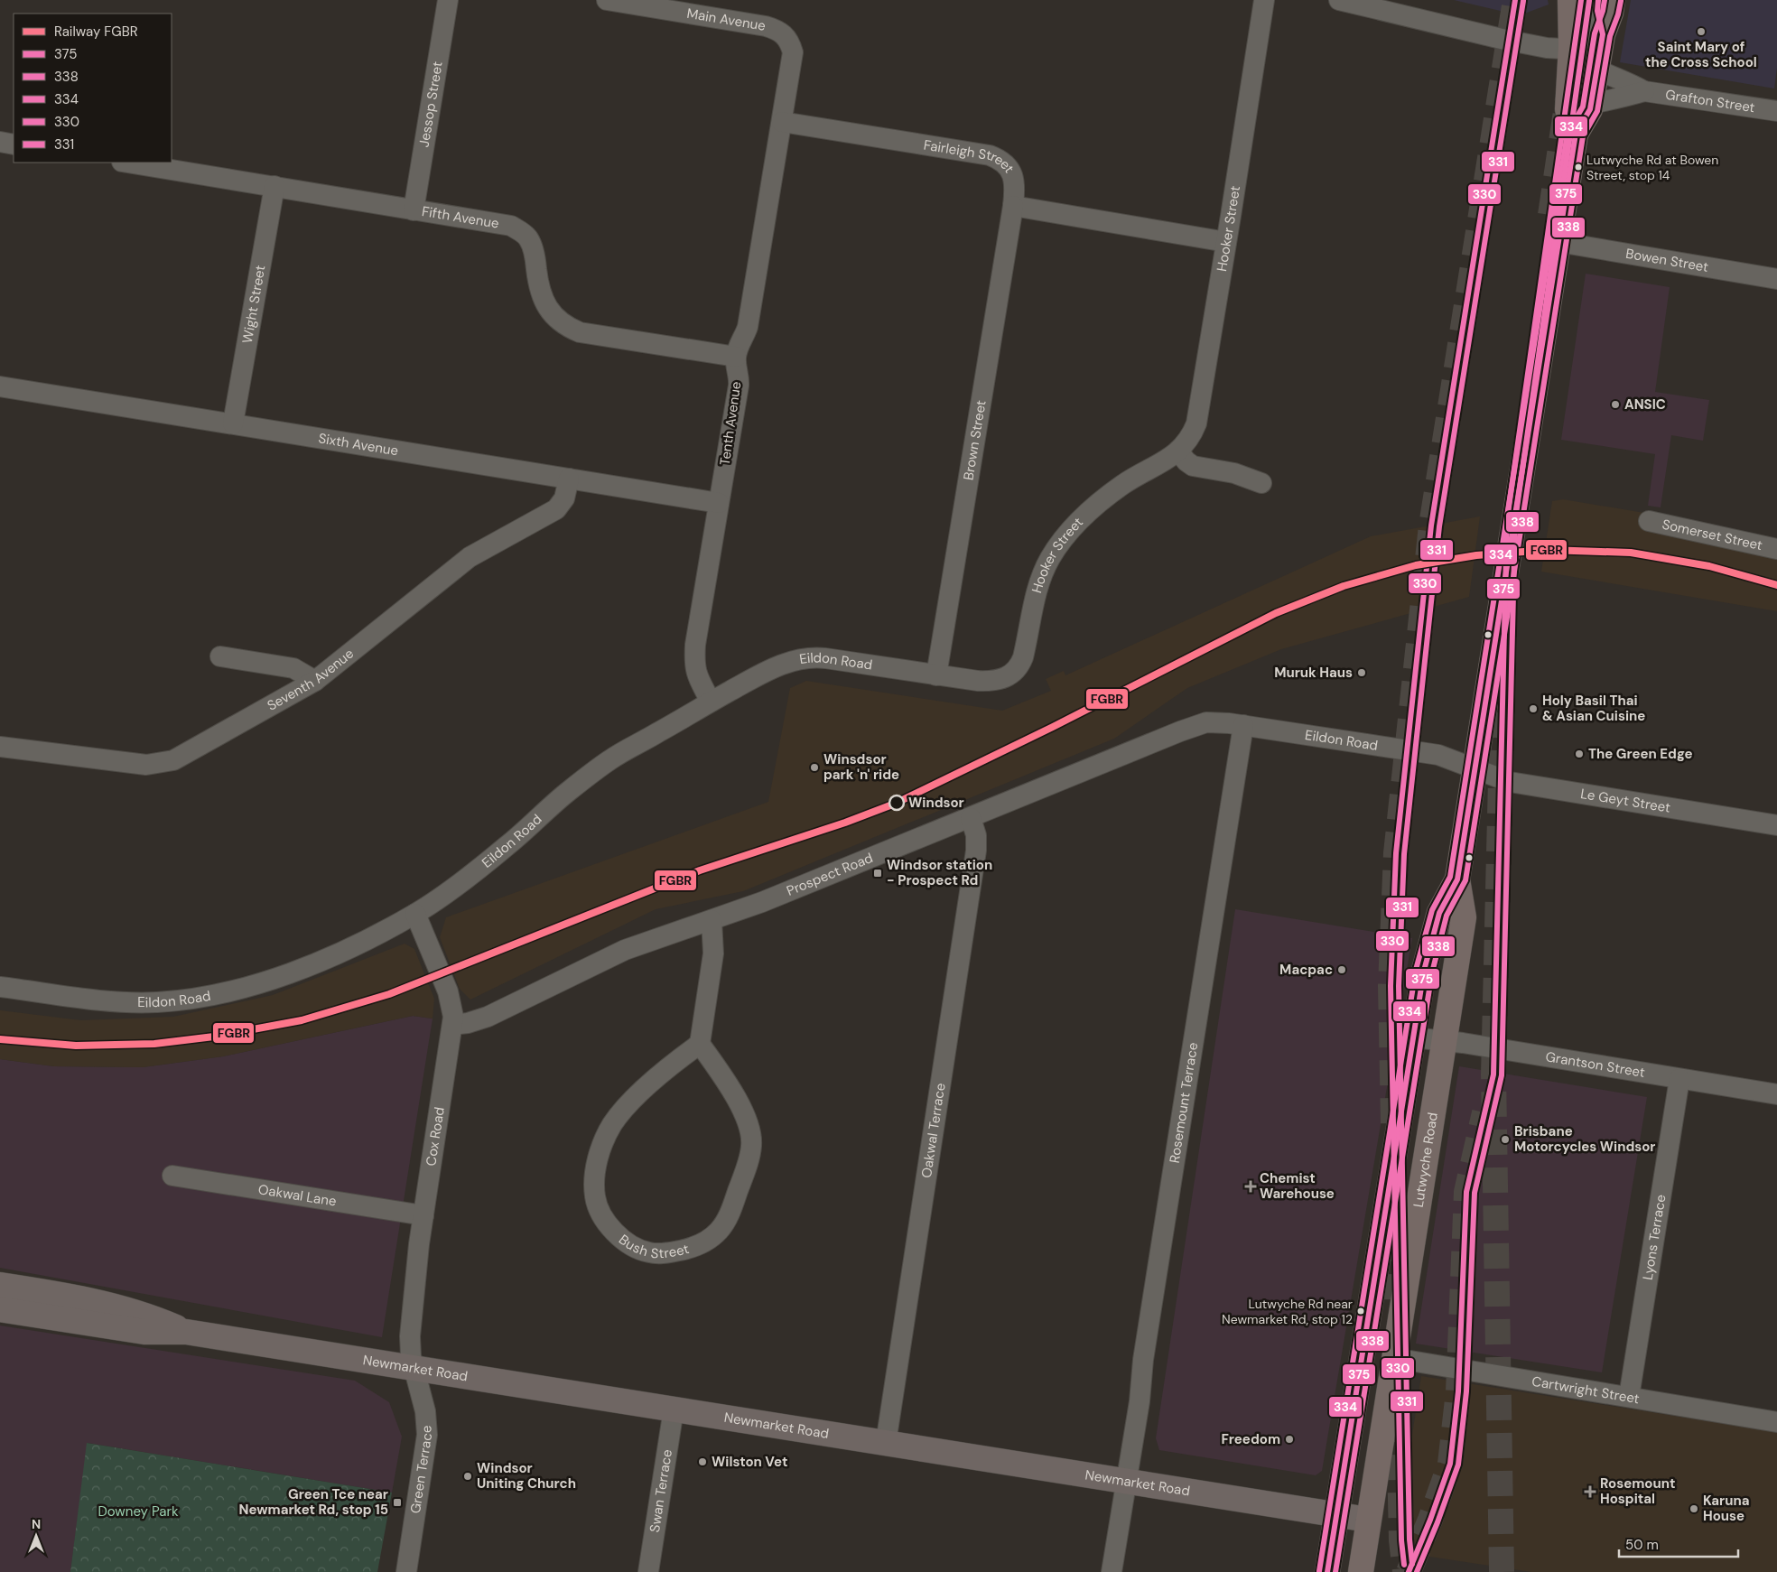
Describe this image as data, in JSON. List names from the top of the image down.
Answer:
{
  "streets": {
    "highway": ["Lutwyche Road"],
    "main road": ["Newmarket Road"],
    "street": [
      "Main Avenue",
      "Grafton Street",
      "Jessop Street",
      "Fairleigh Street",
      "Fifth Avenue",
      "Hooker Street",
      "Bowen Street",
      "Wight Street",
      "Tenth Avenue",
      "Brown Street",
      "Sixth Avenue",
      "Somerset Street",
      "Eildon Road",
      "Seventh Avenue",
      "Le Geyt Street",
      "Prospect Road",
      "Grantson Street",
      "Rosemount Terrace",
      "Oakwal Terrace",
      "Cox Road",
      "Oakwal Lane",
      "Lyons Terrace",
      "Bush Street",
      "Cartwright Street",
      "Green Terrace",
      "Swan Terrace"
    ]
  },
  "crossings": [
    ["Main Avenue", "Tenth Avenue"],
    ["Jessop Street", "Fifth Avenue"],
    ["Fairleigh Street", "Tenth Avenue"],
    ["Fairleigh Street", "Brown Street"],
    ["Fifth Avenue", "Wight Street"],
    ["Fifth Avenue", "Tenth Avenue"],
    ["Hooker Street", "Eildon Road"],
    ["Bowen Street", "Lutwyche Road"],
    ["Wight Street", "Sixth Avenue"],
    ["Tenth Avenue", "Sixth Avenue"],
    ["Tenth Avenue", "Eildon Road"],
    ["Brown Street", "Eildon Road"],
    ["Sixth Avenue", "Seventh Avenue"],
    ["Eildon Road", "Le Geyt Street"],
    ["Eildon Road", "Prospect Road"],
    ["Eildon Road", "Rosemount Terrace"],
    ["Eildon Road", "Cox Road"],
    ["Eildon Road", "Lutwyche Road"],
    ["Le Geyt Street", "Lutwyche Road"],
    ["Prospect Road", "Oakwal Terrace"],
    ["Prospect Road", "Cox Road"],
    ["Grantson Street", "Lutwyche Road"],
    ["Grantson Street", "Lyons Terrace"],
    ["Rosemount Terrace", "Newmarket Road"],
    ["Oakwal Terrace", "Newmarket Road"],
    ["Cox Road", "Oakwal Lane"],
    ["Cox Road", "Newmarket Road"],
    ["Cox Road", "Green Terrace"],
    ["Lutwyche Road", "Newmarket Road"],
    ["Lutwyche Road", "Cartwright Street"],
    ["Lyons Terrace", "Cartwright Street"],
    ["Newmarket Road", "Green Terrace"],
    ["Newmarket Road", "Swan Terrace"]
  ],
  "parks": ["Downey Park"],
  "places": {
    "other": [
      "Saint Mary of the Cross School",
      "Lutwyche Rd at Bowen Street, stop 14",
      "ANSIC",
      "Muruk Haus",
      "Holy Basil Thai & Asian Cuisine",
      "The Green Edge",
      "Winsdsor park 'n' ride",
      "Windsor",
      "Macpac",
      "Brisbane Motorcycles Windsor",
      "Lutwyche Rd near Newmarket Rd, stop 12",
      "Freedom",
      "Wilston Vet",
      "Windsor Uniting Church",
      "Karuna House"
    ],
    "transit": ["Windsor station - Prospect Rd", "Green Tce near Newmarket Rd, stop 15"],
    "health": ["Chemist Warehouse", "Rosemount Hospital"]
  },
  "lines": [
    "transit line 375",
    "transit line 334",
    "transit line 330",
    "transit line 338",
    "transit line 331",
    "rail line FGBR"
  ],
  "legend": [
    "Railway FGBR",
    "375",
    "338",
    "334",
    "330",
    "331"
  ],
  "scale_bar": "50 m",
  "north": "top"
}
